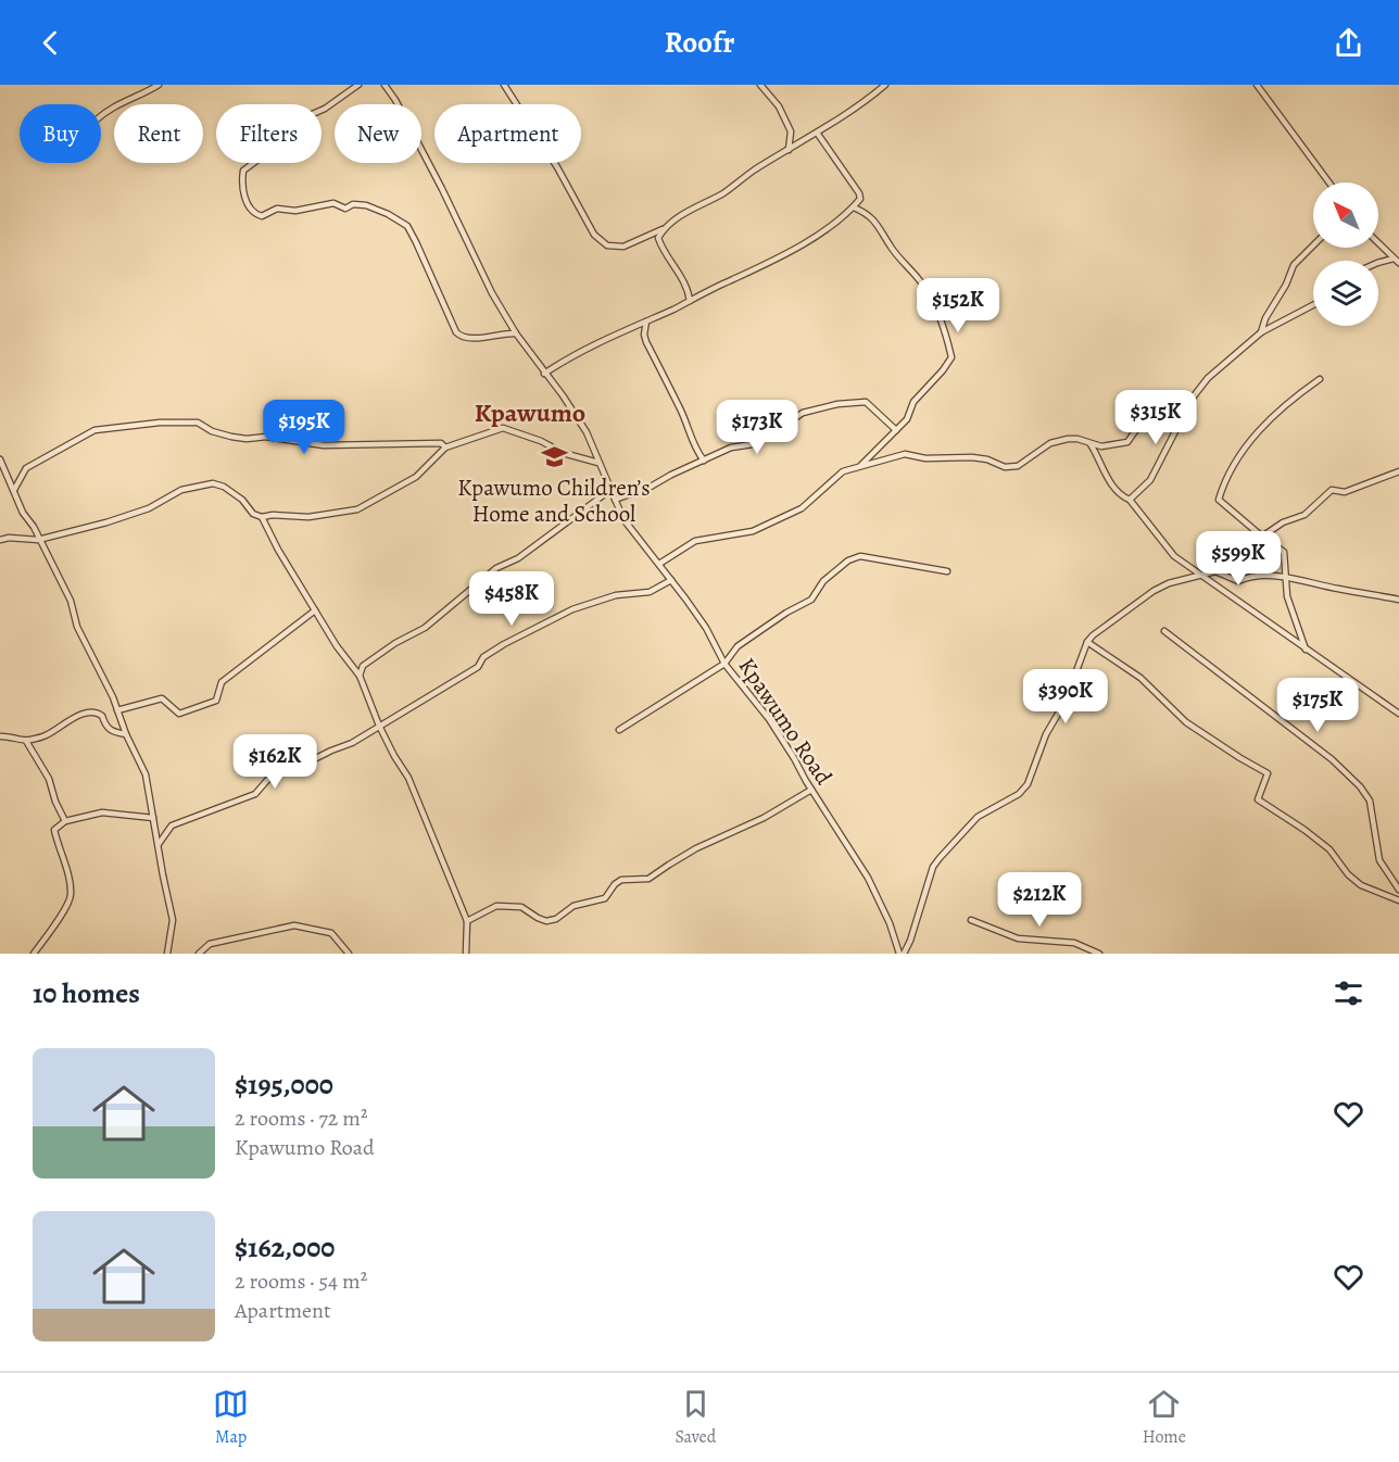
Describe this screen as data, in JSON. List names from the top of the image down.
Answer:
{
  "streets": {
    "street": ["Kpawumo Road"]
  },
  "districts": ["Kpawumo"],
  "places": {
    "school or university": ["Kpawumo Children’s Home and School"]
  },
  "north": "top left",
  "page": {
    "header": "Roofr",
    "chip": [
      "Buy",
      "Rent",
      "Filters",
      "New",
      "Apartment"
    ],
    "price": [
      "$152K",
      "$315K",
      "$195K",
      "$173K",
      "$599K",
      "$458K",
      "$390K",
      "$175K",
      "$162K",
      "$212K"
    ],
    "heading": "10 homes",
    "list": [
      {
        "name": "$195,000",
        "note": "2 rooms · 72 m² · Kpawumo Road"
      },
      {
        "name": "$162,000",
        "note": "2 rooms · 54 m² · Apartment"
      }
    ],
    "tabs": ["Map", "Saved", "Home"]
  }
}
